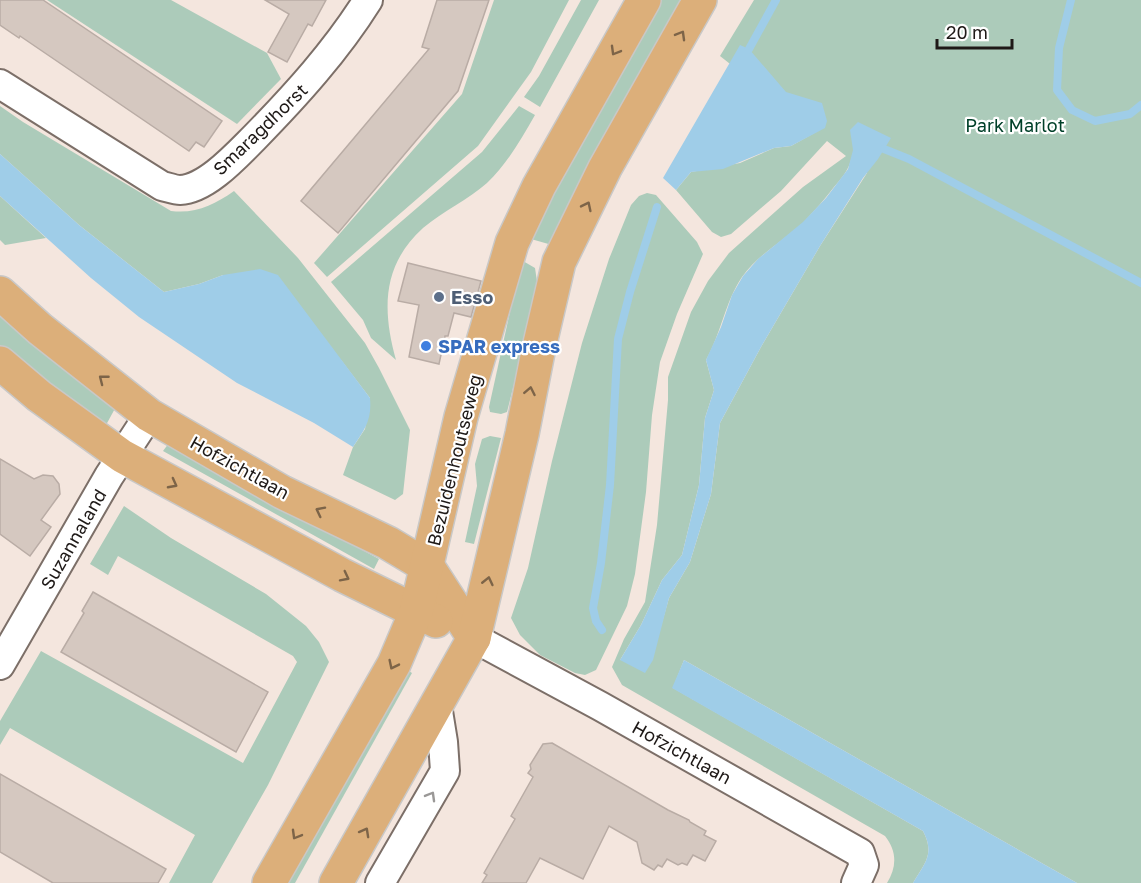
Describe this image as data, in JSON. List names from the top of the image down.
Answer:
{
  "streets": {
    "main road": ["Bezuidenhoutseweg", "Hofzichtlaan"],
    "street": ["Smaragdhorst", "Suzannaland"]
  },
  "crossings": [
    ["Bezuidenhoutseweg", "Hofzichtlaan"],
    ["Hofzichtlaan", "Suzannaland"]
  ],
  "parks": ["Park Marlot"],
  "places": ["Esso", "SPAR express"],
  "scale_bar": "20 m"
}
